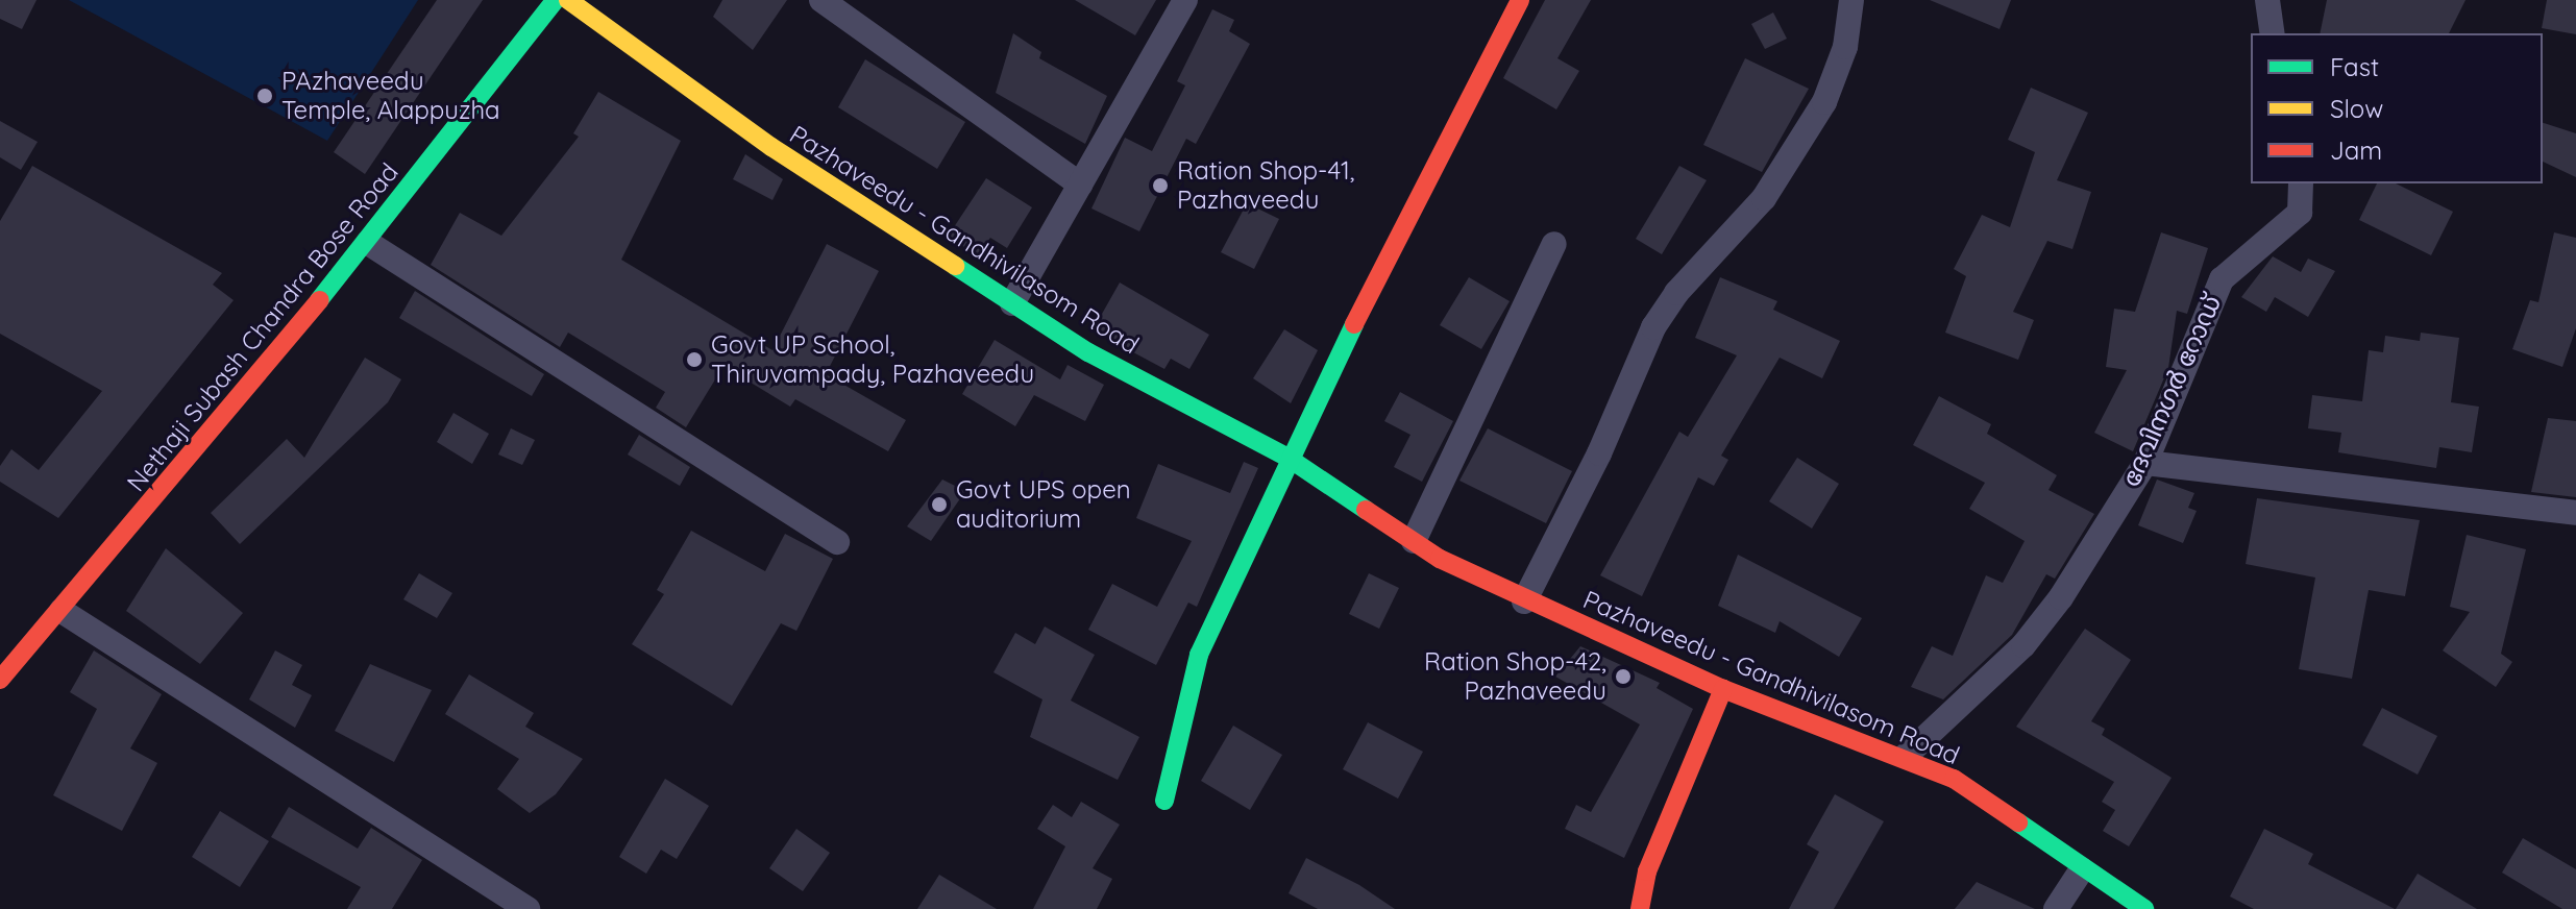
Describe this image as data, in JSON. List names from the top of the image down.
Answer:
{
  "streets": {
    "street": ["Pazhaveedu - Gandhivilasom Road", "Nethaji Subash Chandra Bose Road", "ദേവിനഗർ റോഡ്"]
  },
  "crossings": [
    ["Pazhaveedu - Gandhivilasom Road", "ദേവിനഗർ റോഡ്"]
  ],
  "places": [
    "PAzhaveedu Temple, Alappuzha",
    "Ration Shop-41, Pazhaveedu",
    "Govt UP School, Thiruvampady, Pazhaveedu",
    "Govt UPS open auditorium",
    "Ration Shop-42, Pazhaveedu"
  ],
  "legend": ["Fast", "Slow", "Jam"]
}
